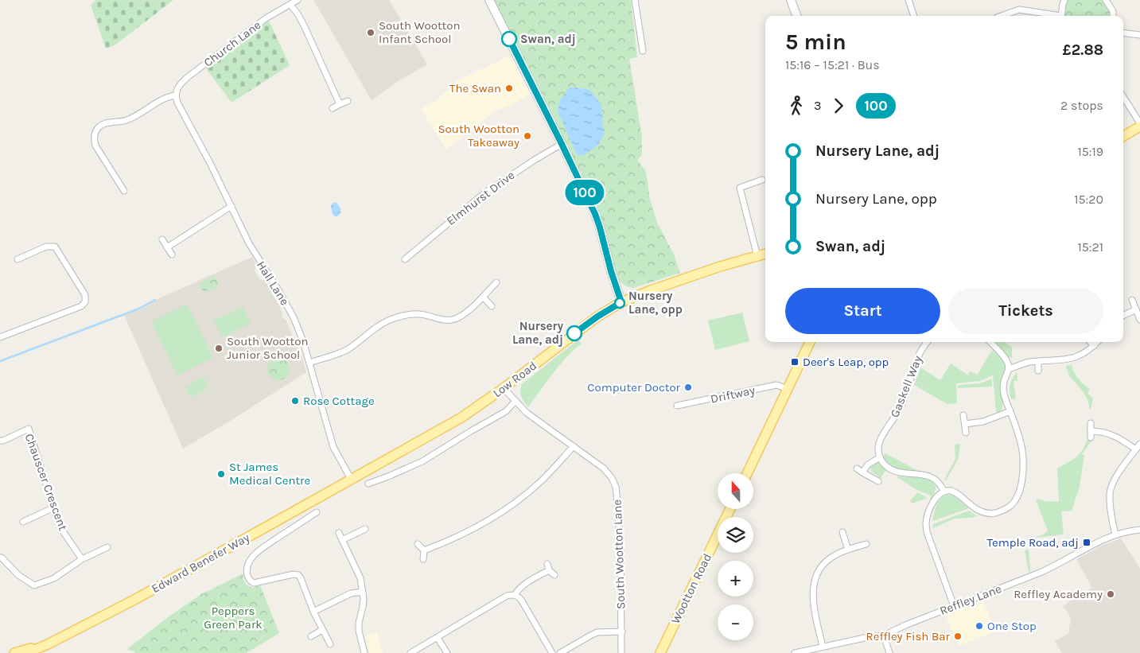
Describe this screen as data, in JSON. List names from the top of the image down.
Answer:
{
  "streets": {
    "main road": ["Low Road", "Edward Benefer Way", "Wootton Road"],
    "street": [
      "Church Lane",
      "Elmhurst Drive",
      "Hall Lane",
      "Gaskell Way",
      "Driftway",
      "Chauscer Crescent",
      "South Wootton Lane",
      "Reffley Lane"
    ]
  },
  "crossings": [
    ["Church Lane", "Hall Lane"],
    ["Hall Lane", "Low Road"],
    ["Hall Lane", "Edward Benefer Way"],
    ["Low Road", "South Wootton Lane"],
    ["Low Road", "Edward Benefer Way"]
  ],
  "parks": ["Peppers Green Park"],
  "places": {
    "other": [
      "South Wootton Infant School",
      "Swan, adj",
      "The Swan",
      "South Wootton Takeaway",
      "Nursery Lane, opp",
      "Nursery Lane, adj",
      "South Wootton Junior School",
      "Computer Doctor",
      "Rose Cottage",
      "St James Medical Centre",
      "Reffley Academy",
      "One Stop",
      "Reffley Fish Bar"
    ],
    "transit": ["Deer's Leap, opp", "Temple Road, adj"]
  },
  "lines": ["bus line 100"],
  "north": "top",
  "page": {
    "on_map": "100",
    "heading": ["5 min", "15:16 – 15:21 · Bus", "£2.88"],
    "legs": ["3", "100", "2 stops"],
    "list": [
      {
        "name": "Nursery Lane, adj",
        "value": "15:19"
      },
      {
        "name": "Nursery Lane, opp",
        "value": "15:20"
      },
      {
        "name": "Swan, adj",
        "value": "15:21"
      }
    ],
    "buttons": ["Start", "Tickets"],
    "map_buttons": ["+", "−"]
  }
}
